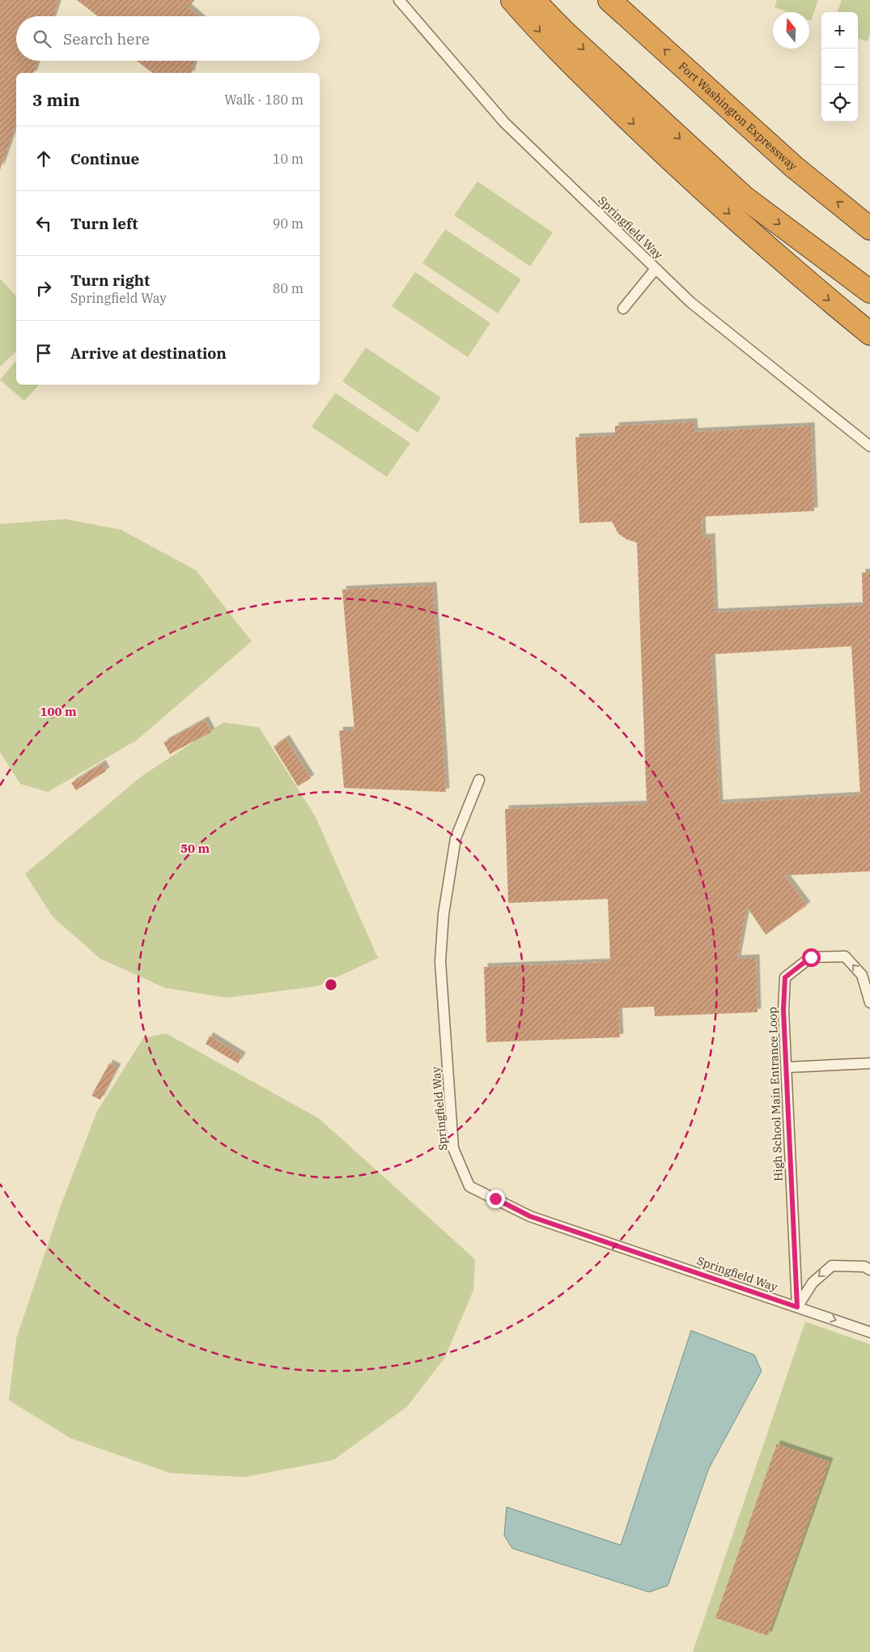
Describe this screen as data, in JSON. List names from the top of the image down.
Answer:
{
  "streets": {
    "highway": ["Fort Washington Expressway"],
    "lane": ["Springfield Way", "High School Main Entrance Loop"]
  },
  "crossings": [
    ["Springfield Way", "High School Main Entrance Loop"]
  ],
  "north": "top",
  "page": {
    "map_buttons": ["+", "−"],
    "search": "Search here",
    "heading": ["3 min", "Walk · 180 m"],
    "list": [
      ["Continue", "10 m"],
      ["Turn left", "90 m"],
      ["Turn right", "Springfield Way", "80 m"],
      "Arrive at destination"
    ]
  },
  "rings": ["100 m", "50 m"]
}
